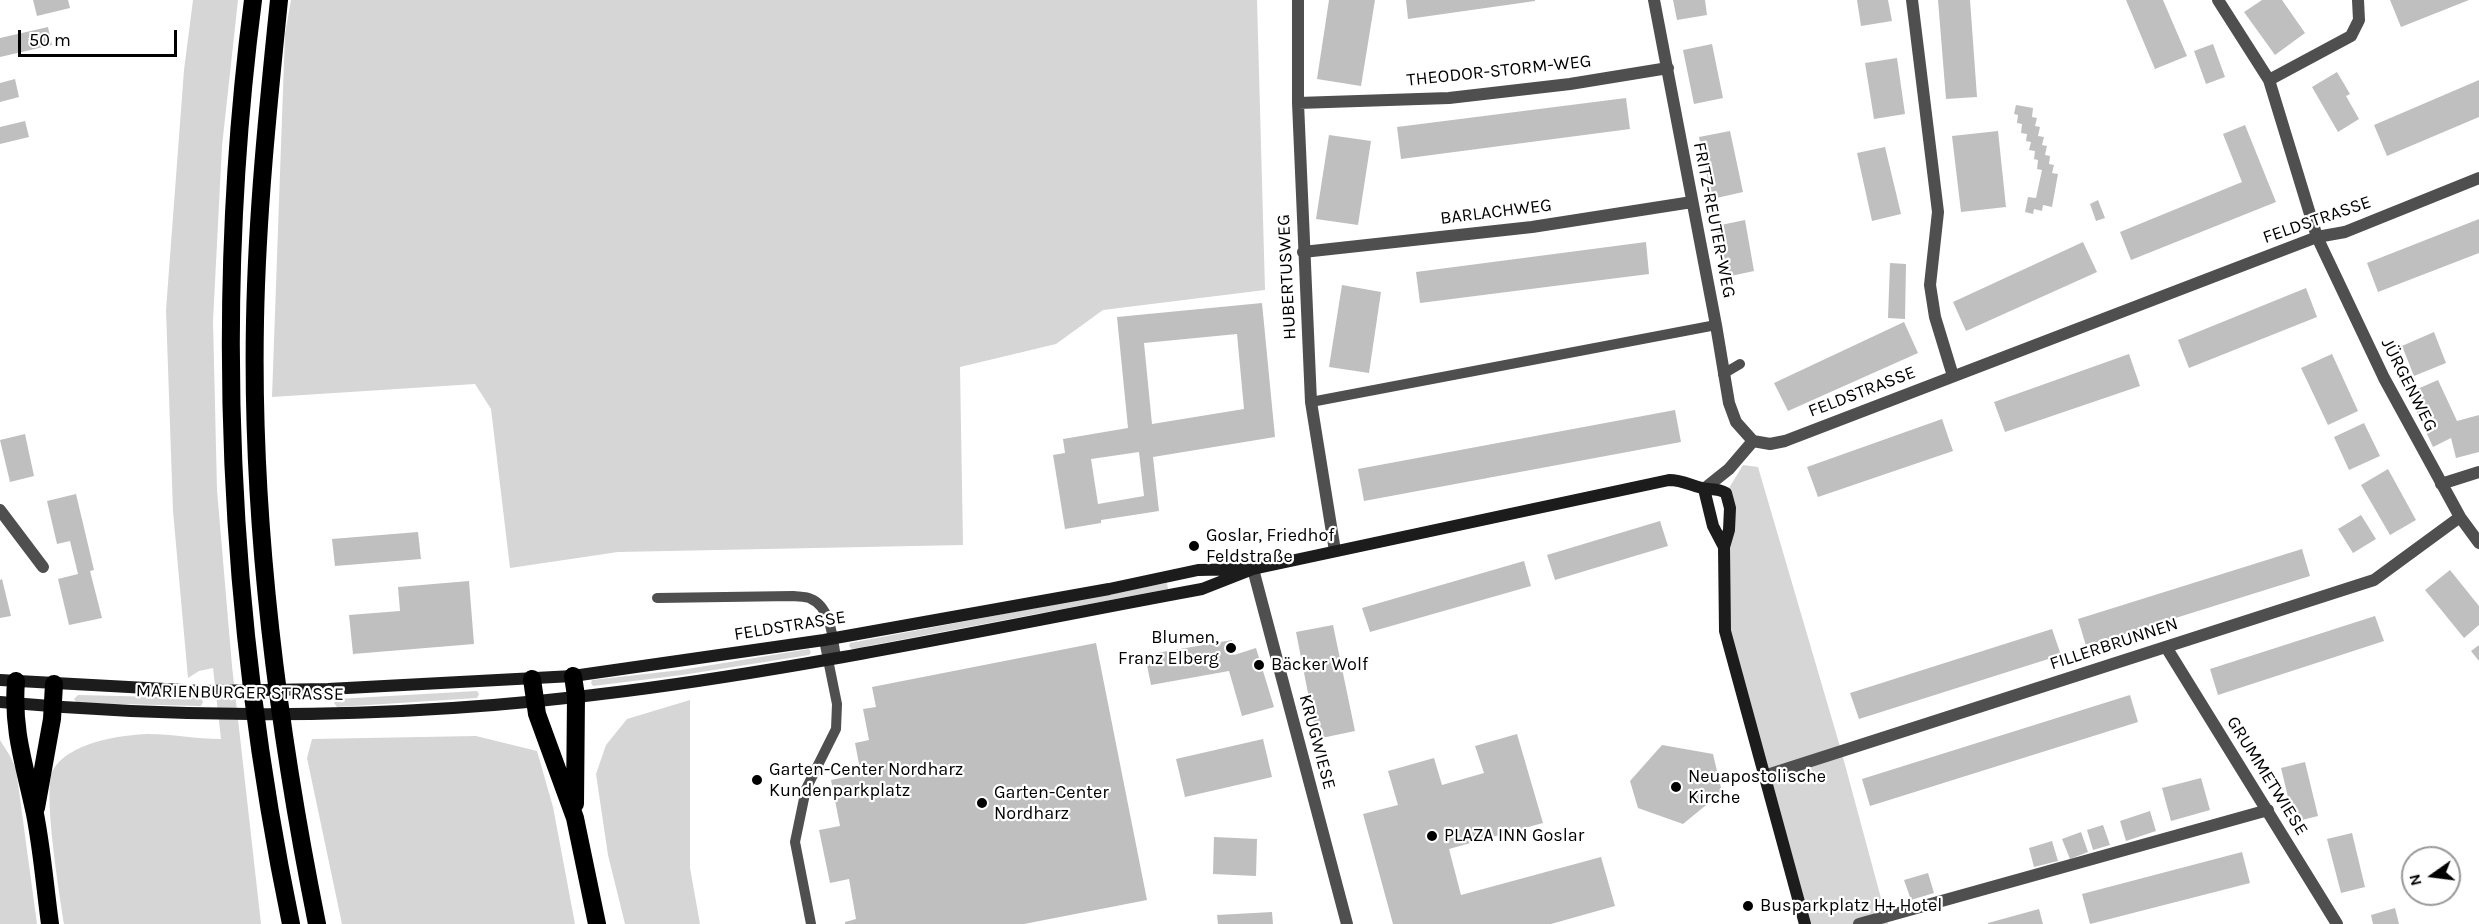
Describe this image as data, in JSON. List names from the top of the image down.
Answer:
{
  "streets": {
    "street": [
      "THEODOR-STORM-WEG",
      "BARLACHWEG",
      "FRITZ-REUTER-WEG",
      "FELDSTRASSE",
      "HUBERTUSWEG",
      "JÜRGENWEG",
      "FILLERBRUNNEN",
      "MARIENBURGER STRASSE",
      "KRUGWIESE",
      "GRUMMETWIESE"
    ]
  },
  "crossings": [
    ["THEODOR-STORM-WEG", "FRITZ-REUTER-WEG"],
    ["THEODOR-STORM-WEG", "HUBERTUSWEG"],
    ["BARLACHWEG", "FRITZ-REUTER-WEG"],
    ["BARLACHWEG", "HUBERTUSWEG"],
    ["FRITZ-REUTER-WEG", "FELDSTRASSE"],
    ["FELDSTRASSE", "HUBERTUSWEG"],
    ["FELDSTRASSE", "JÜRGENWEG"],
    ["FELDSTRASSE", "MARIENBURGER STRASSE"],
    ["FELDSTRASSE", "KRUGWIESE"],
    ["JÜRGENWEG", "FILLERBRUNNEN"],
    ["FILLERBRUNNEN", "GRUMMETWIESE"]
  ],
  "places": [
    "Goslar, Friedhof Feldstraße",
    "Blumen, Franz Elberg",
    "Bäcker Wolf",
    "Garten-Center Nordharz Kundenparkplatz",
    "Neuapostolische Kirche",
    "Garten-Center Nordharz",
    "PLAZA INN Goslar",
    "Busparkplatz H+ Hotel"
  ],
  "scale_bar": "50 m",
  "north": "left"
}
